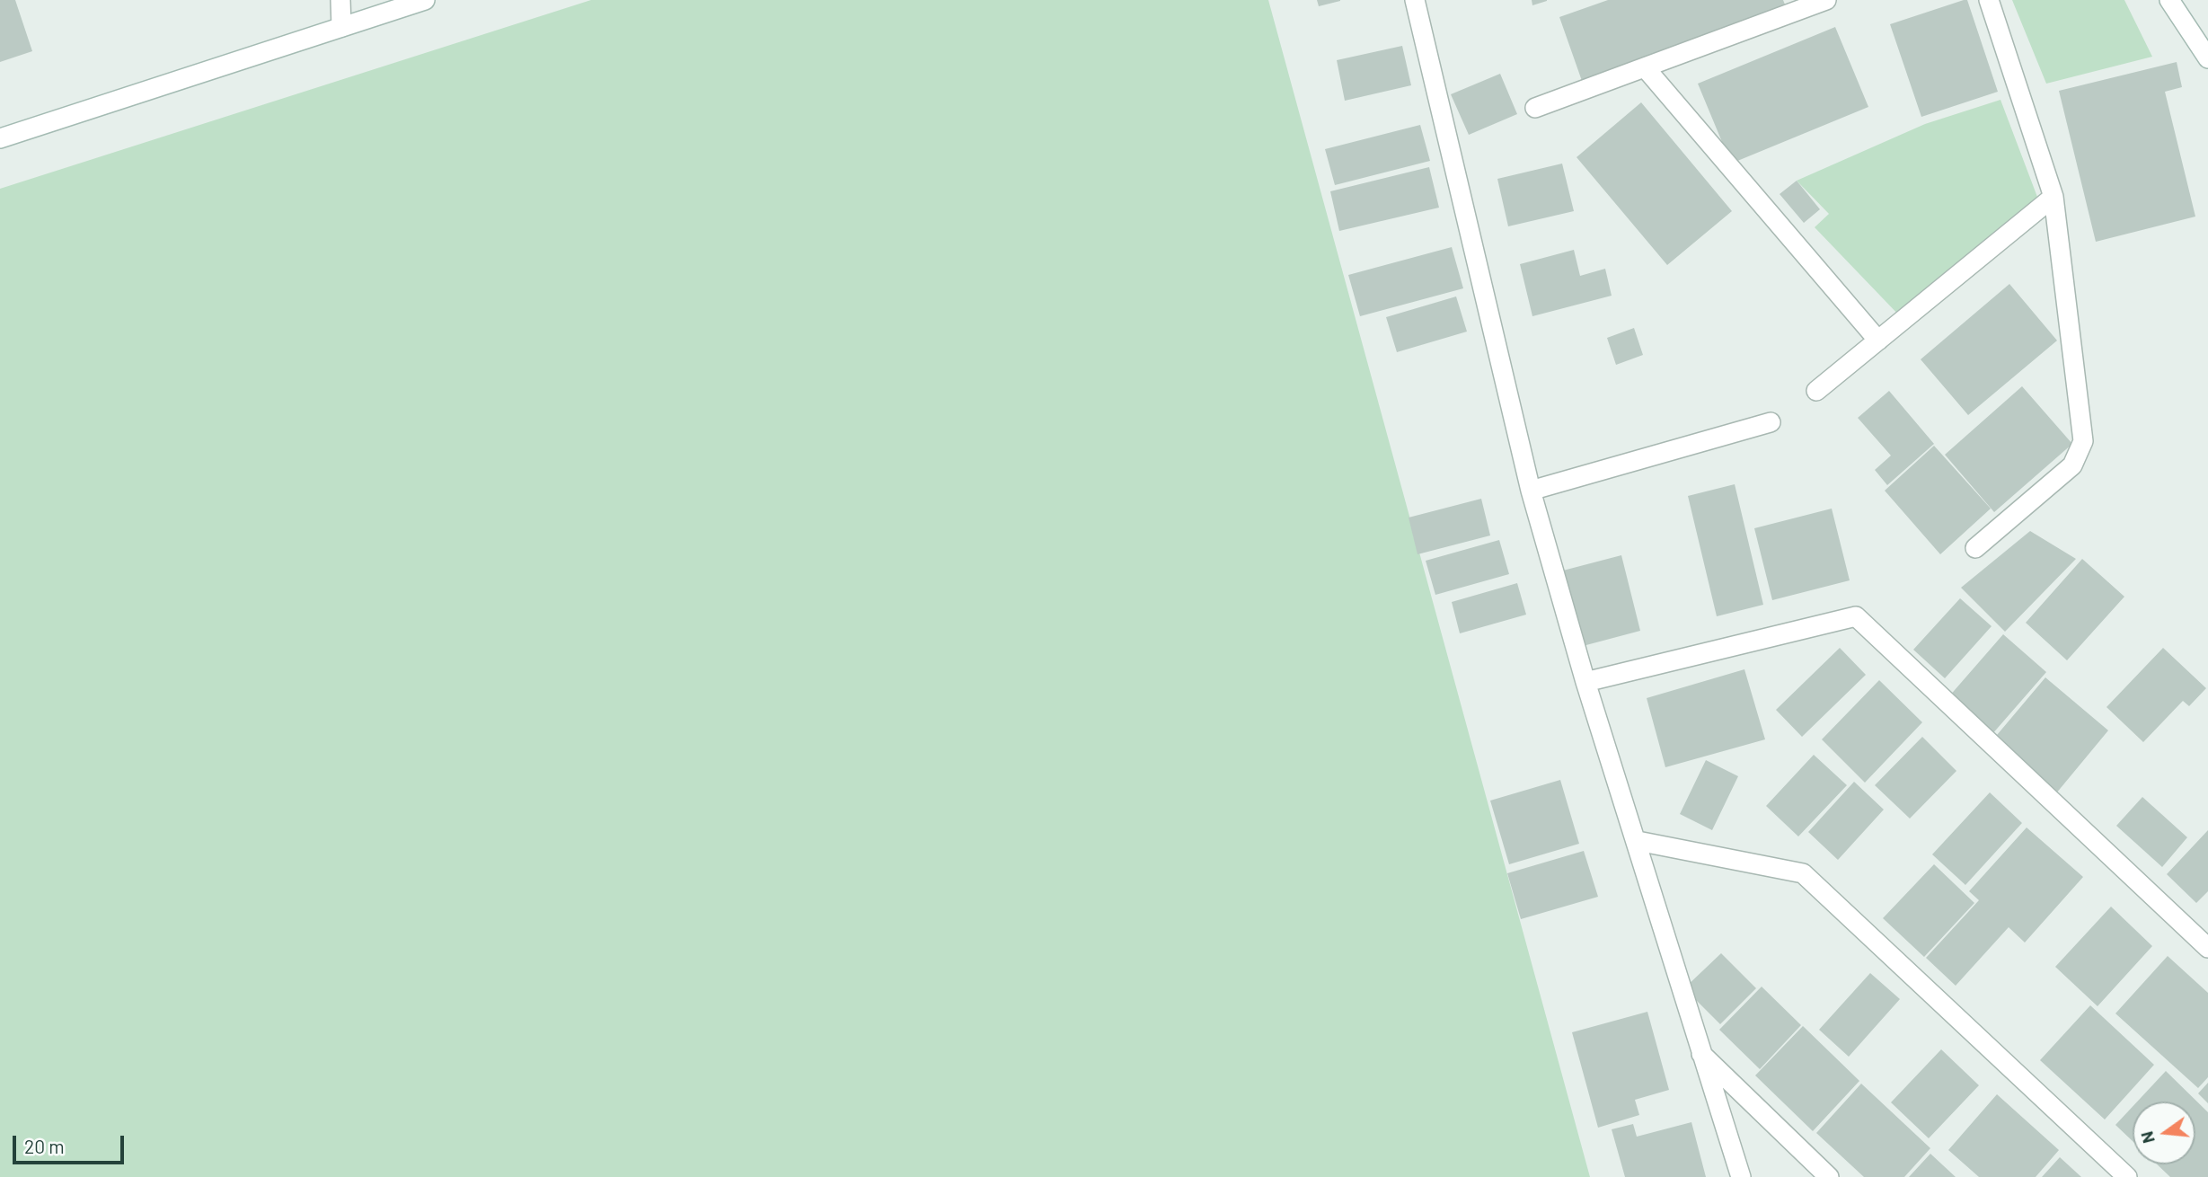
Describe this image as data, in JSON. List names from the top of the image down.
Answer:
{
  "scale_bar": "20 m",
  "north": "left"
}
